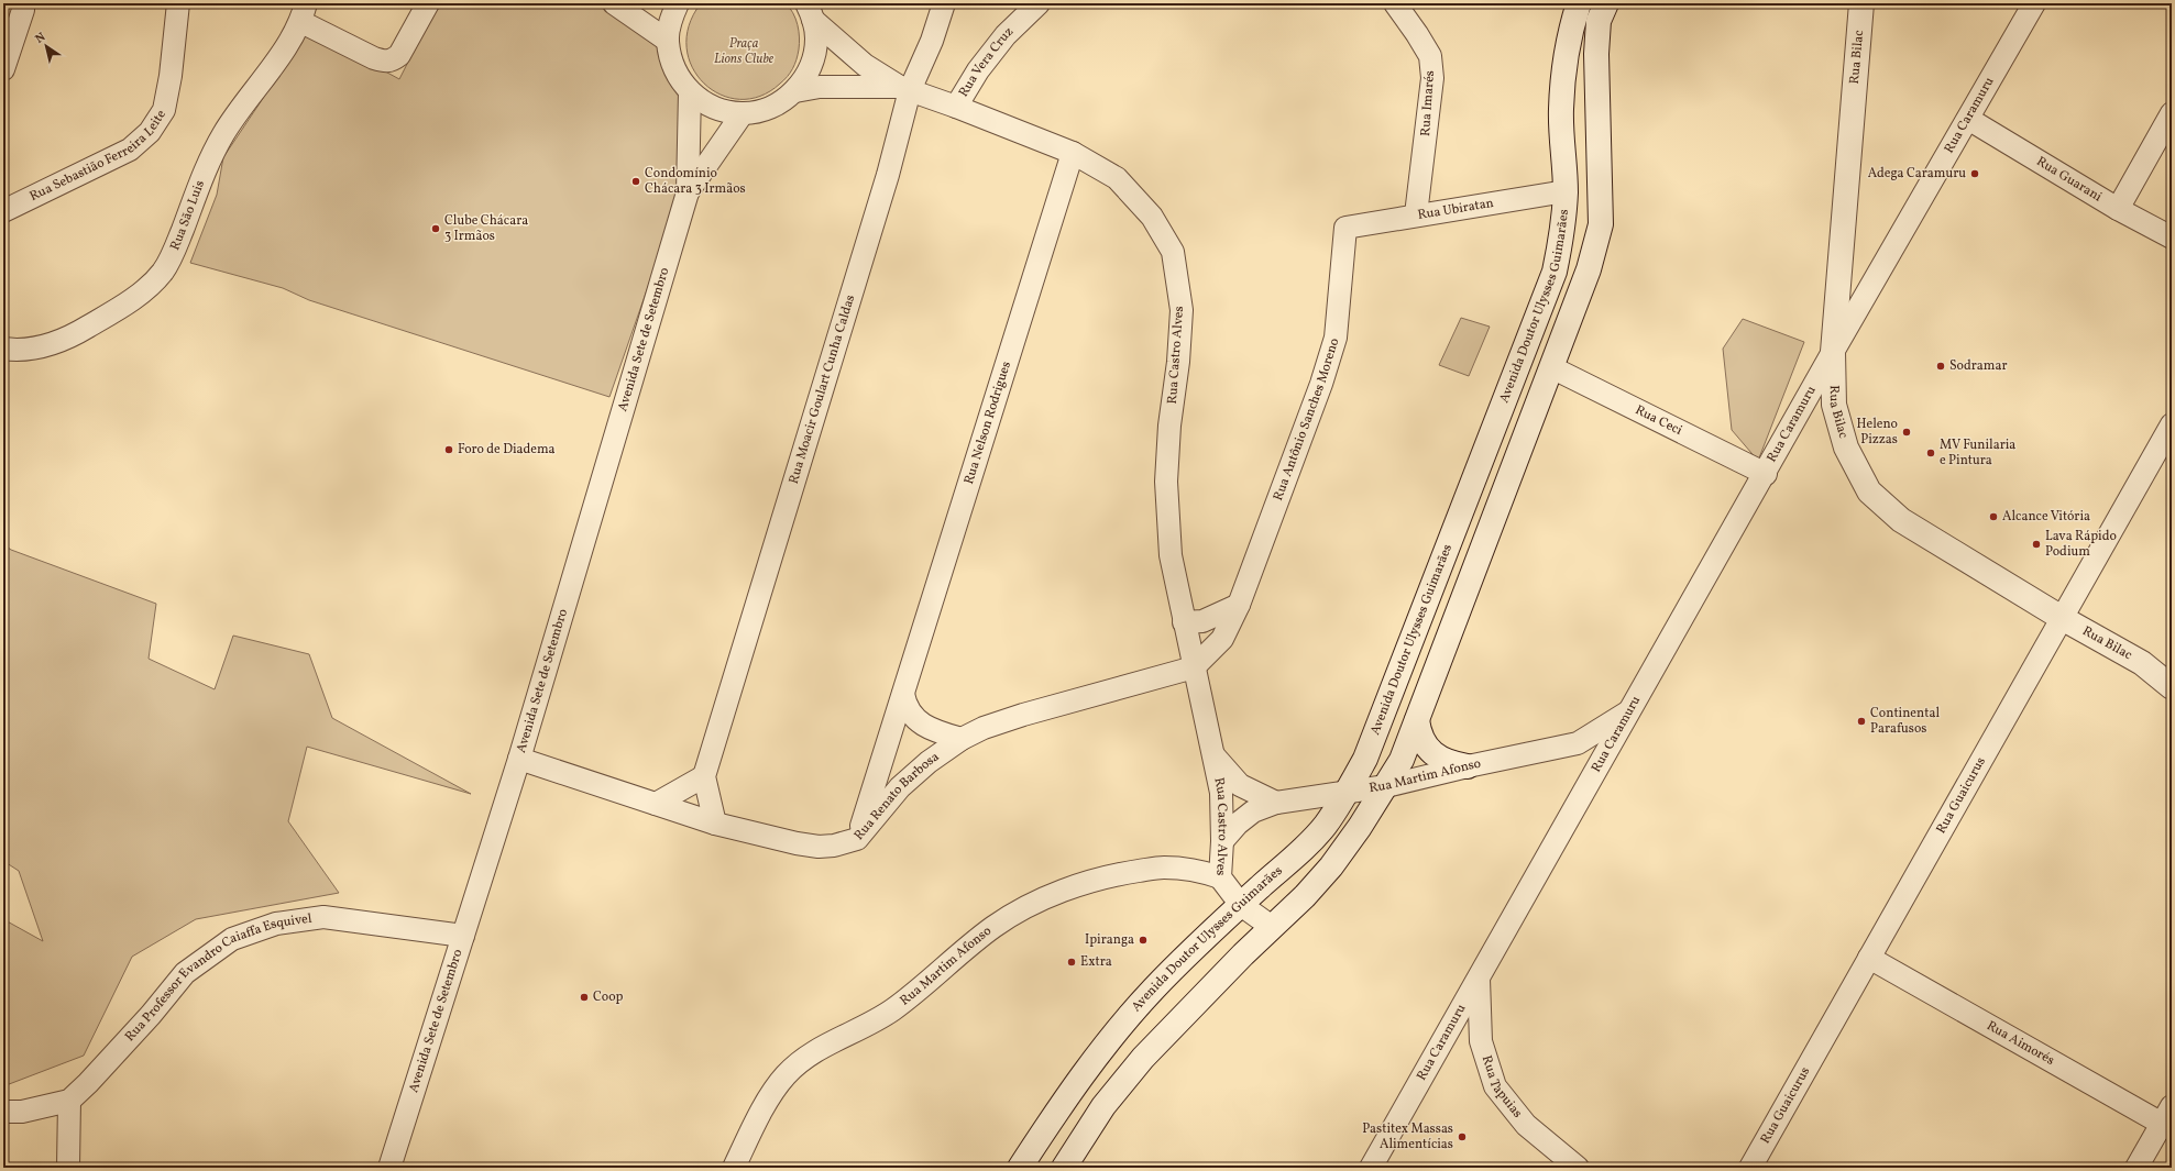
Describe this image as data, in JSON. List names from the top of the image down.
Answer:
{
  "streets": {
    "main road": ["Rua Bilac", "Avenida Doutor Ulysses Guimarães"],
    "street": [
      "Rua Vera Cruz",
      "Rua Imarés",
      "Rua Caramuru",
      "Rua Sebastião Ferreira Leite",
      "Rua Guarani",
      "Rua Ubiratan",
      "Rua São Luis",
      "Avenida Sete de Setembro",
      "Rua Castro Alves",
      "Rua Moacir Goulart Cunha Caldas",
      "Rua Antônio Sanches Moreno",
      "Rua Ceci",
      "Rua Nelson Rodrigues",
      "Rua Martim Afonso",
      "Rua Renato Barbosa",
      "Rua Guaicurus",
      "Rua Professor Evandro Caiaffa Esquivel",
      "Rua Aimorés",
      "Rua Tapuias"
    ]
  },
  "crossings": [
    ["Rua Bilac", "Rua Caramuru"],
    ["Rua Bilac", "Rua Guaicurus"],
    ["Rua Vera Cruz", "Rua Castro Alves"],
    ["Rua Imarés", "Rua Ubiratan"],
    ["Rua Caramuru", "Rua Guarani"],
    ["Rua Caramuru", "Rua Ceci"],
    ["Rua Caramuru", "Rua Martim Afonso"],
    ["Rua Caramuru", "Rua Tapuias"],
    ["Rua Ubiratan", "Avenida Doutor Ulysses Guimarães"],
    ["Rua Ubiratan", "Rua Antônio Sanches Moreno"],
    ["Avenida Doutor Ulysses Guimarães", "Rua Castro Alves"],
    ["Avenida Doutor Ulysses Guimarães", "Rua Martim Afonso"],
    ["Avenida Sete de Setembro", "Rua Renato Barbosa"],
    ["Avenida Sete de Setembro", "Rua Professor Evandro Caiaffa Esquivel"],
    ["Rua Castro Alves", "Rua Moacir Goulart Cunha Caldas"],
    ["Rua Castro Alves", "Rua Antônio Sanches Moreno"],
    ["Rua Castro Alves", "Rua Nelson Rodrigues"],
    ["Rua Castro Alves", "Rua Martim Afonso"],
    ["Rua Castro Alves", "Rua Renato Barbosa"],
    ["Rua Antônio Sanches Moreno", "Rua Renato Barbosa"],
    ["Rua Nelson Rodrigues", "Rua Renato Barbosa"],
    ["Rua Guaicurus", "Rua Aimorés"]
  ],
  "parks": ["Praça Lions Clube"],
  "places": [
    "Adega Caramuru",
    "Condomínio Chácara 3 Irmãos",
    "Clube Chácara 3 Irmãos",
    "Sodramar",
    "Heleno Pizzas",
    "Foro de Diadema",
    "MV Funilaria e Pintura",
    "Alcance Vitória",
    "Lava Rápido Podium",
    "Continental Parafusos",
    "Ipiranga",
    "Extra",
    "Coop",
    "Pastitex Massas Alimentícias"
  ],
  "north": "top left"
}
